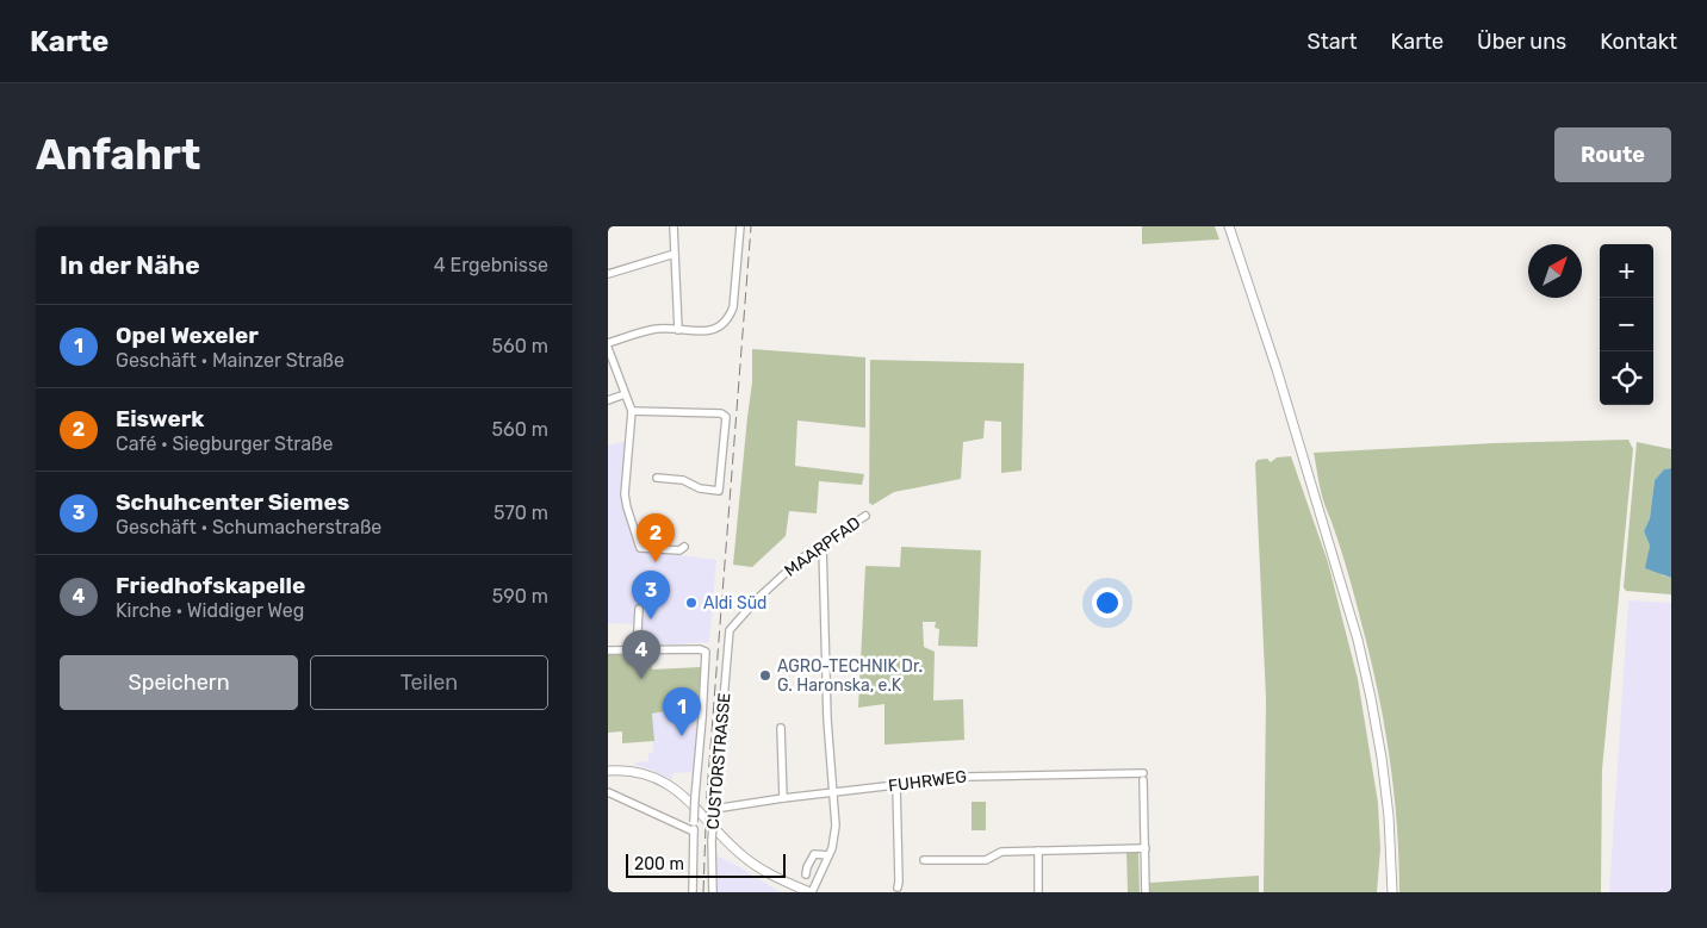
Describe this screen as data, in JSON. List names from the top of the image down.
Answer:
{
  "streets": {
    "street": ["MAARPFAD", "CUSTORSTRASSE", "FUHRWEG"]
  },
  "crossings": [
    ["MAARPFAD", "CUSTORSTRASSE"],
    ["CUSTORSTRASSE", "FUHRWEG"]
  ],
  "places": ["Aldi Süd", "AGRO-TECHNIK Dr. G. Haronska, e.K"],
  "scale_bar": "200 m",
  "north": "top right",
  "page": {
    "header": "Karte",
    "nav": [
      "Start",
      "Karte",
      "Über uns",
      "Kontakt"
    ],
    "buttons": [
      "Route",
      ["Speichern", "Teilen"]
    ],
    "title": "Anfahrt",
    "heading": ["In der Nähe", "4 Ergebnisse"],
    "map_buttons": ["+", "−"],
    "list": [
      {
        "mark": "1",
        "name": "Opel Wexeler",
        "note": "Geschäft · Mainzer Straße",
        "value": "560 m"
      },
      {
        "mark": "2",
        "name": "Eiswerk",
        "note": "Café · Siegburger Straße",
        "value": "560 m"
      },
      {
        "mark": "3",
        "name": "Schuhcenter Siemes",
        "note": "Geschäft · Schumacherstraße",
        "value": "570 m"
      },
      {
        "mark": "4",
        "name": "Friedhofskapelle",
        "note": "Kirche · Widdiger Weg",
        "value": "590 m"
      }
    ],
    "pins": [
      "2",
      "3",
      "4",
      "1"
    ],
    "scale": "200 m"
  }
}
